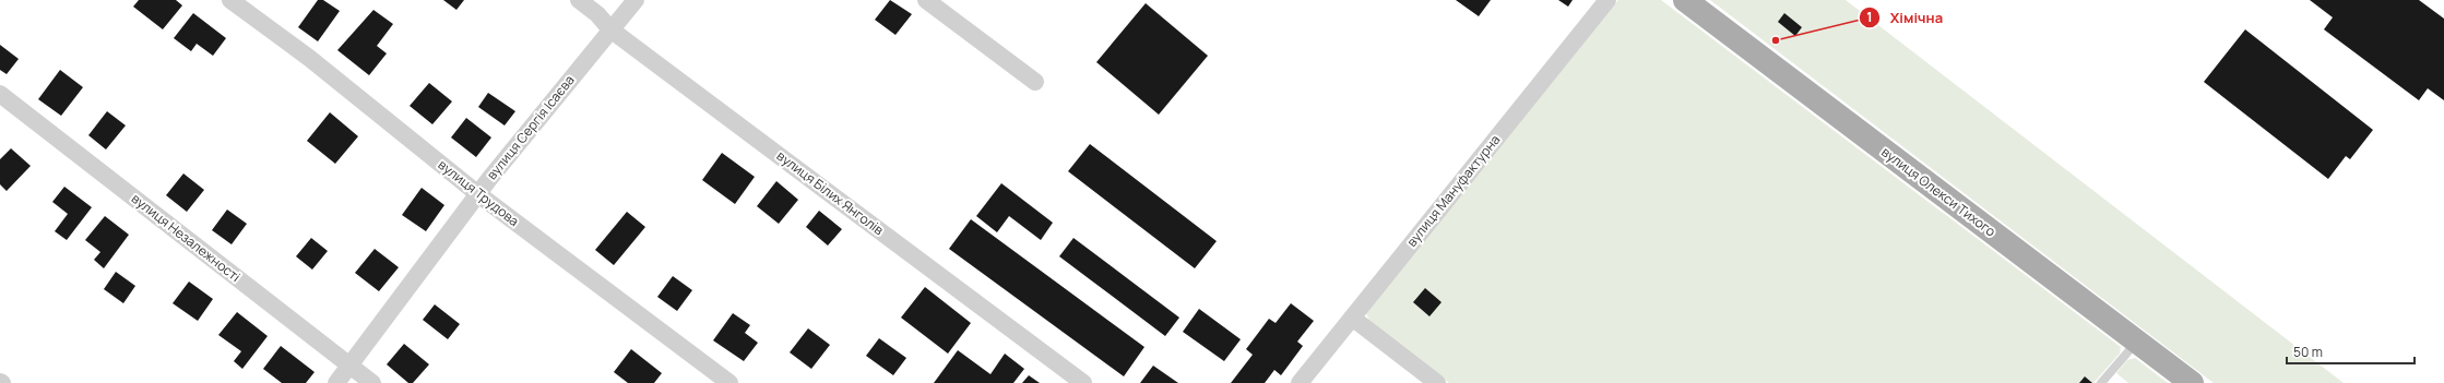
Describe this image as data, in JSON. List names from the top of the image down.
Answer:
{
  "streets": {
    "main road": ["вулиця Олекси Тихого"],
    "street": [
      "вулиця Сергія Ісаєва",
      "вулиця Мануфактурна",
      "вулиця Трудова",
      "вулиця Білих Янголів",
      "вулиця Незалежності"
    ]
  },
  "crossings": [
    ["вулиця Сергія Ісаєва", "вулиця Трудова"],
    ["вулиця Сергія Ісаєва", "вулиця Білих Янголів"],
    ["вулиця Сергія Ісаєва", "вулиця Незалежності"]
  ],
  "places": ["Хімічна"],
  "scale_bar": "50 m"
}
